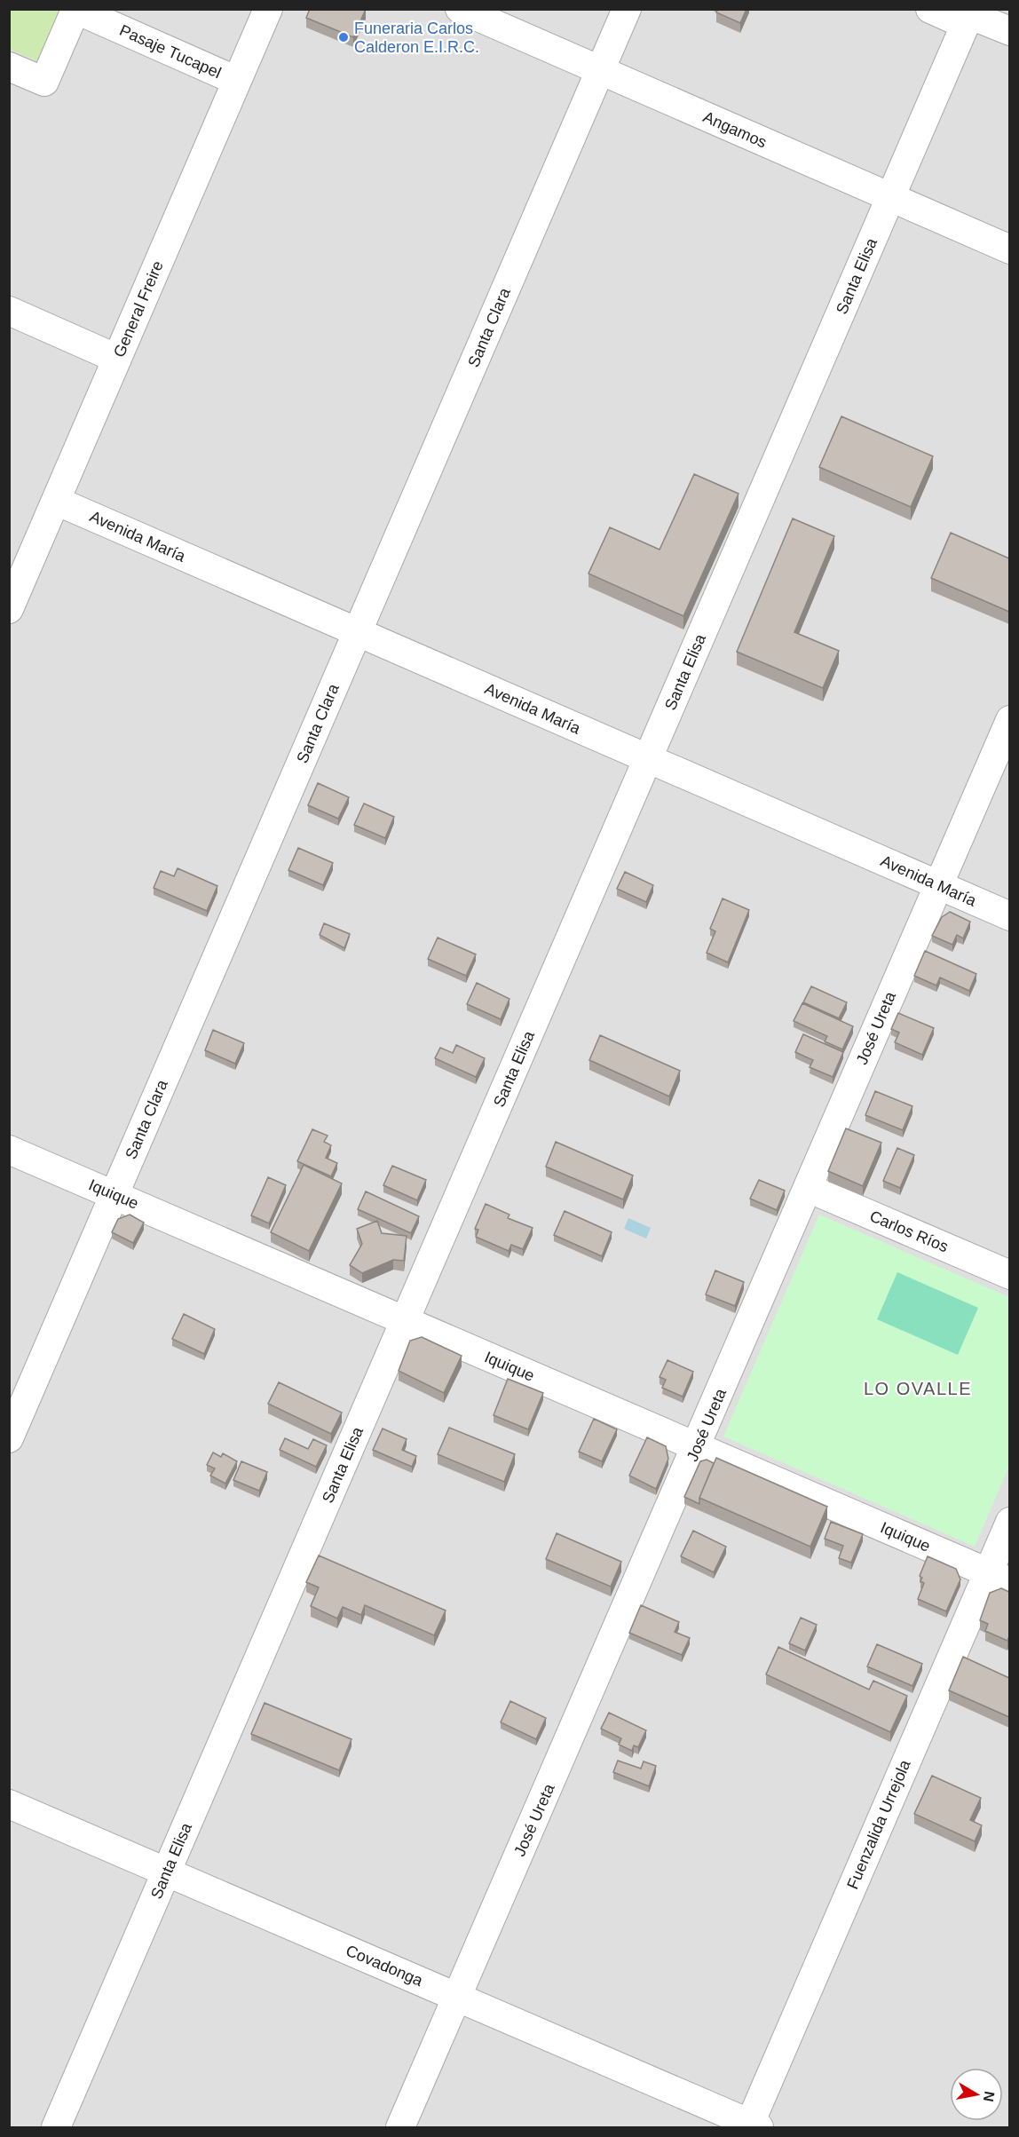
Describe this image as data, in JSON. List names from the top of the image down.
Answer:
{
  "streets": {
    "street": [
      "Pasaje Tucapel",
      "Angamos",
      "Santa Elisa",
      "General Freire",
      "Santa Clara",
      "Avenida María",
      "José Ureta",
      "Iquique",
      "Carlos Ríos",
      "Fuenzalida Urrejola",
      "Covadonga"
    ]
  },
  "crossings": [
    ["Pasaje Tucapel", "General Freire"],
    ["Angamos", "Santa Elisa"],
    ["Angamos", "Santa Clara"],
    ["Santa Elisa", "Avenida María"],
    ["Santa Elisa", "Iquique"],
    ["Santa Elisa", "Covadonga"],
    ["General Freire", "Avenida María"],
    ["Santa Clara", "Avenida María"],
    ["Santa Clara", "Iquique"],
    ["Avenida María", "José Ureta"],
    ["José Ureta", "Iquique"],
    ["José Ureta", "Carlos Ríos"],
    ["José Ureta", "Covadonga"],
    ["Iquique", "Fuenzalida Urrejola"],
    ["Fuenzalida Urrejola", "Covadonga"]
  ],
  "districts": ["LO OVALLE"],
  "places": ["Funeraria Carlos Calderon E.I.R.C."],
  "north": "right"
}
